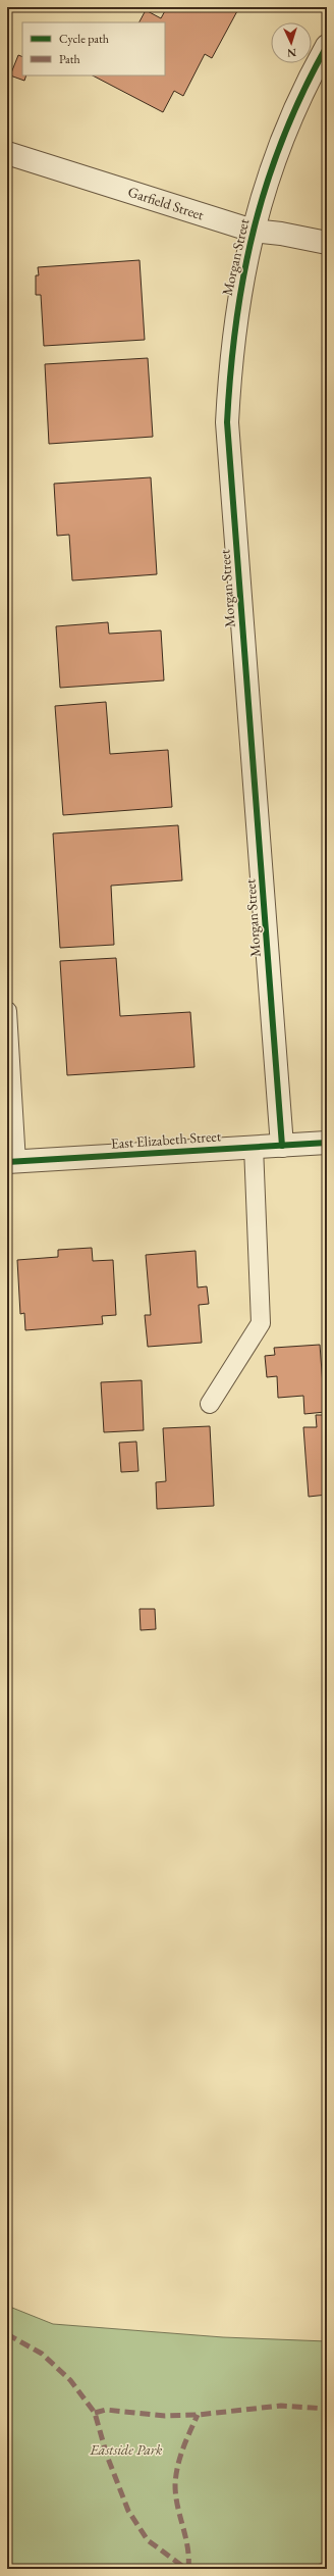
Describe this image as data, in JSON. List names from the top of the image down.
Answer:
{
  "streets": {
    "street": ["Garfield Street", "Morgan Street", "East Elizabeth Street"]
  },
  "crossings": [
    ["Garfield Street", "Morgan Street"],
    ["Morgan Street", "East Elizabeth Street"]
  ],
  "parks": ["Eastside Park"],
  "legend": ["Cycle path", "Path"],
  "north": "bottom"
}
